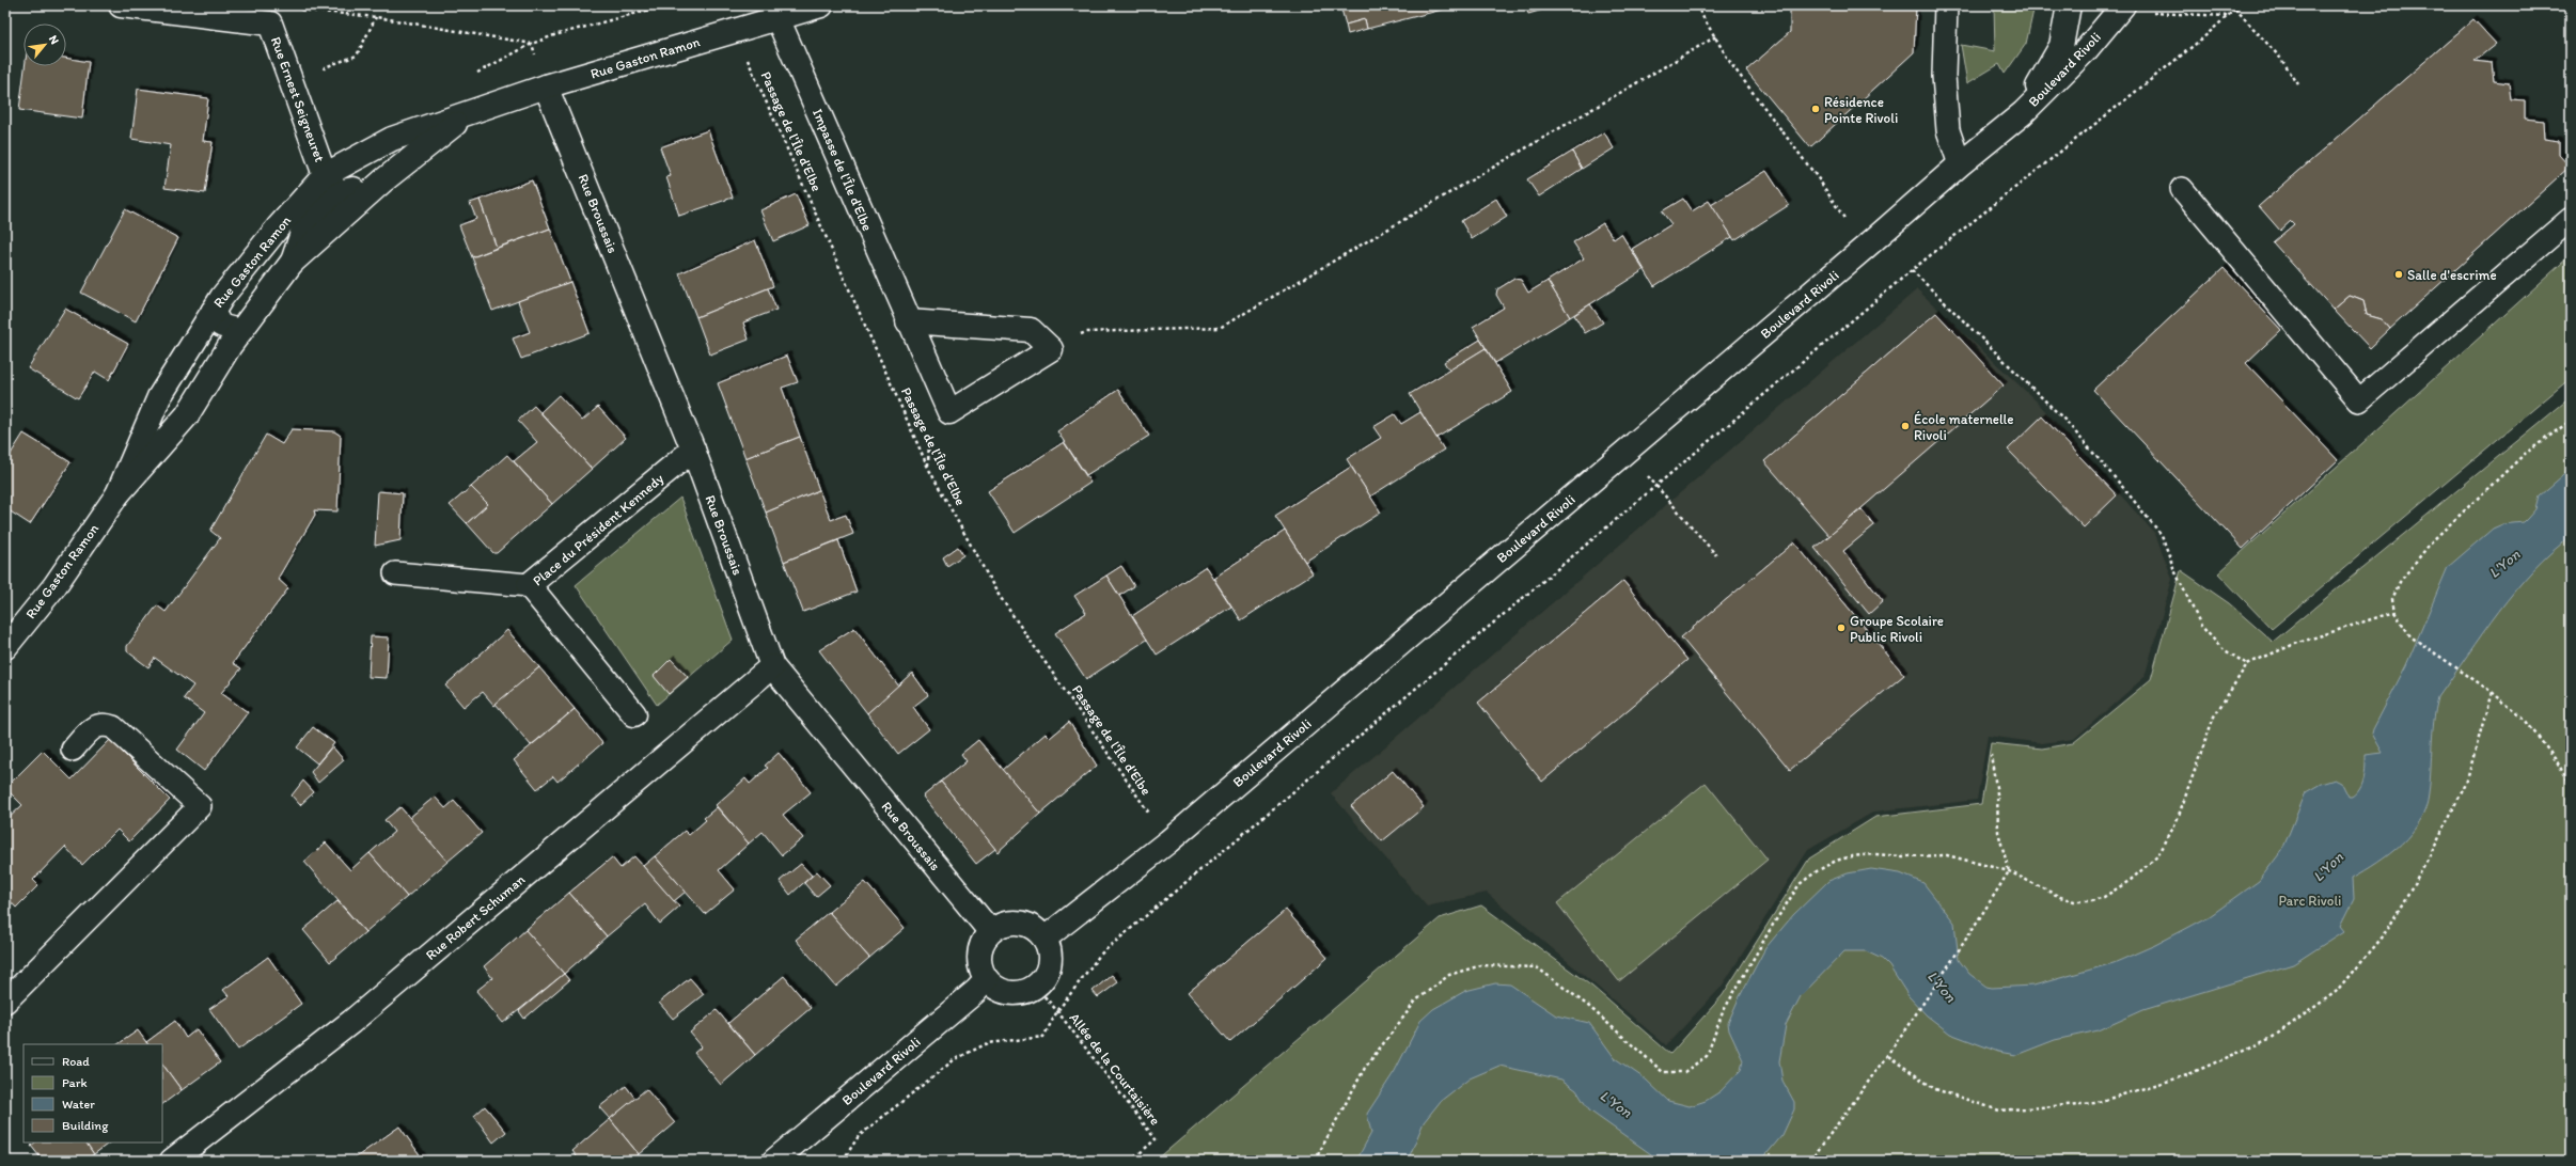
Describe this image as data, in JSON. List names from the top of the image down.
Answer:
{
  "streets": {
    "street": [
      "Rue Gaston Ramon",
      "Boulevard Rivoli",
      "Rue Ernest Seigneuret",
      "Impasse de l'Île d'Elbe",
      "Rue Broussais",
      "Place du Président Kennedy",
      "Rue Robert Schuman"
    ],
    "path": ["Passage de l'Île d'Elbe", "Allée de la Courtaisière"]
  },
  "crossings": [
    ["Rue Gaston Ramon", "Rue Ernest Seigneuret"],
    ["Rue Gaston Ramon", "Passage de l'Île d'Elbe"],
    ["Rue Gaston Ramon", "Impasse de l'Île d'Elbe"],
    ["Rue Gaston Ramon", "Rue Broussais"],
    ["Boulevard Rivoli", "Passage de l'Île d'Elbe"],
    ["Boulevard Rivoli", "Rue Broussais"],
    ["Boulevard Rivoli", "Allée de la Courtaisière"],
    ["Rue Broussais", "Place du Président Kennedy"],
    ["Rue Broussais", "Rue Robert Schuman"],
    ["Rue Broussais", "Allée de la Courtaisière"]
  ],
  "water": ["L'Yon"],
  "parks": ["Parc Rivoli"],
  "places": [
    "Résidence Pointe Rivoli",
    "Salle d'escrime",
    "École maternelle Rivoli",
    "Groupe Scolaire Public Rivoli"
  ],
  "legend": [
    "Road",
    "Park",
    "Water",
    "Building"
  ],
  "north": "top right"
}
